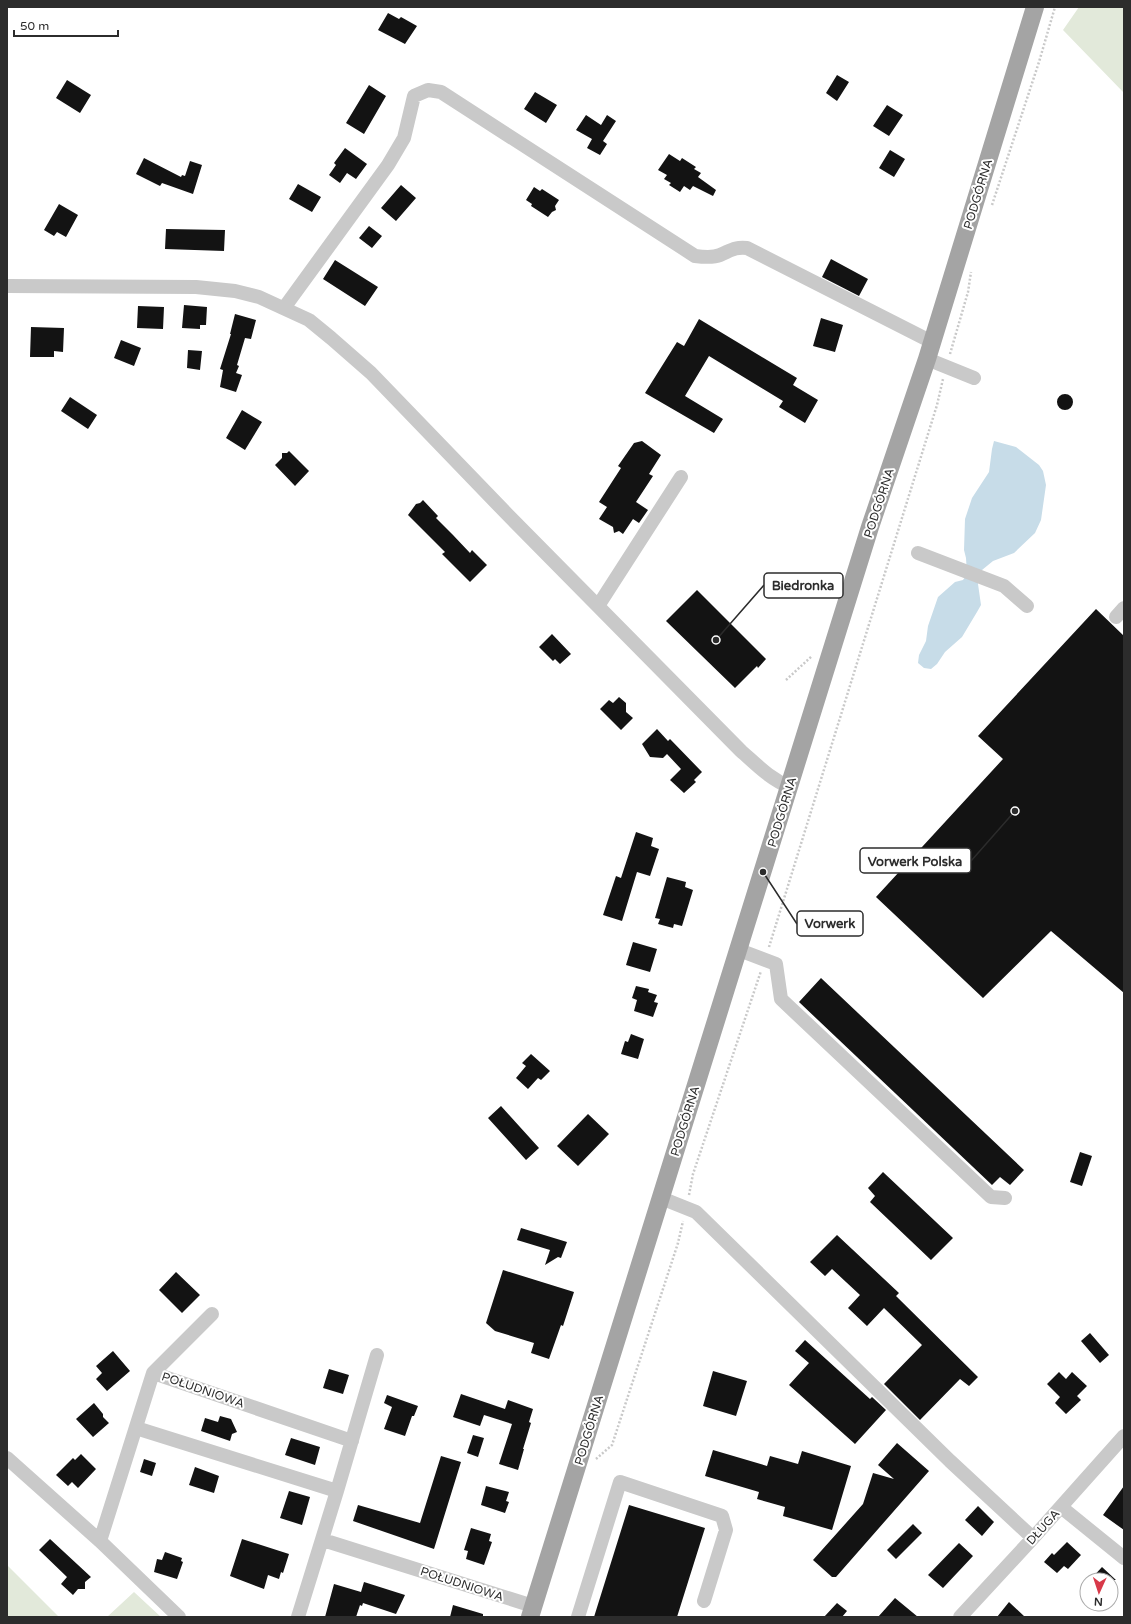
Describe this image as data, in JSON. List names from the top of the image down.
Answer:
{
  "streets": {
    "main road": ["PODGÓRNA"],
    "street": ["POŁUDNIOWA", "DŁUGA"]
  },
  "crossings": [
    ["PODGÓRNA", "POŁUDNIOWA"]
  ],
  "places": ["Biedronka", "Vorwerk Polska", "Vorwerk"],
  "scale_bar": "50 m",
  "north": "bottom"
}
